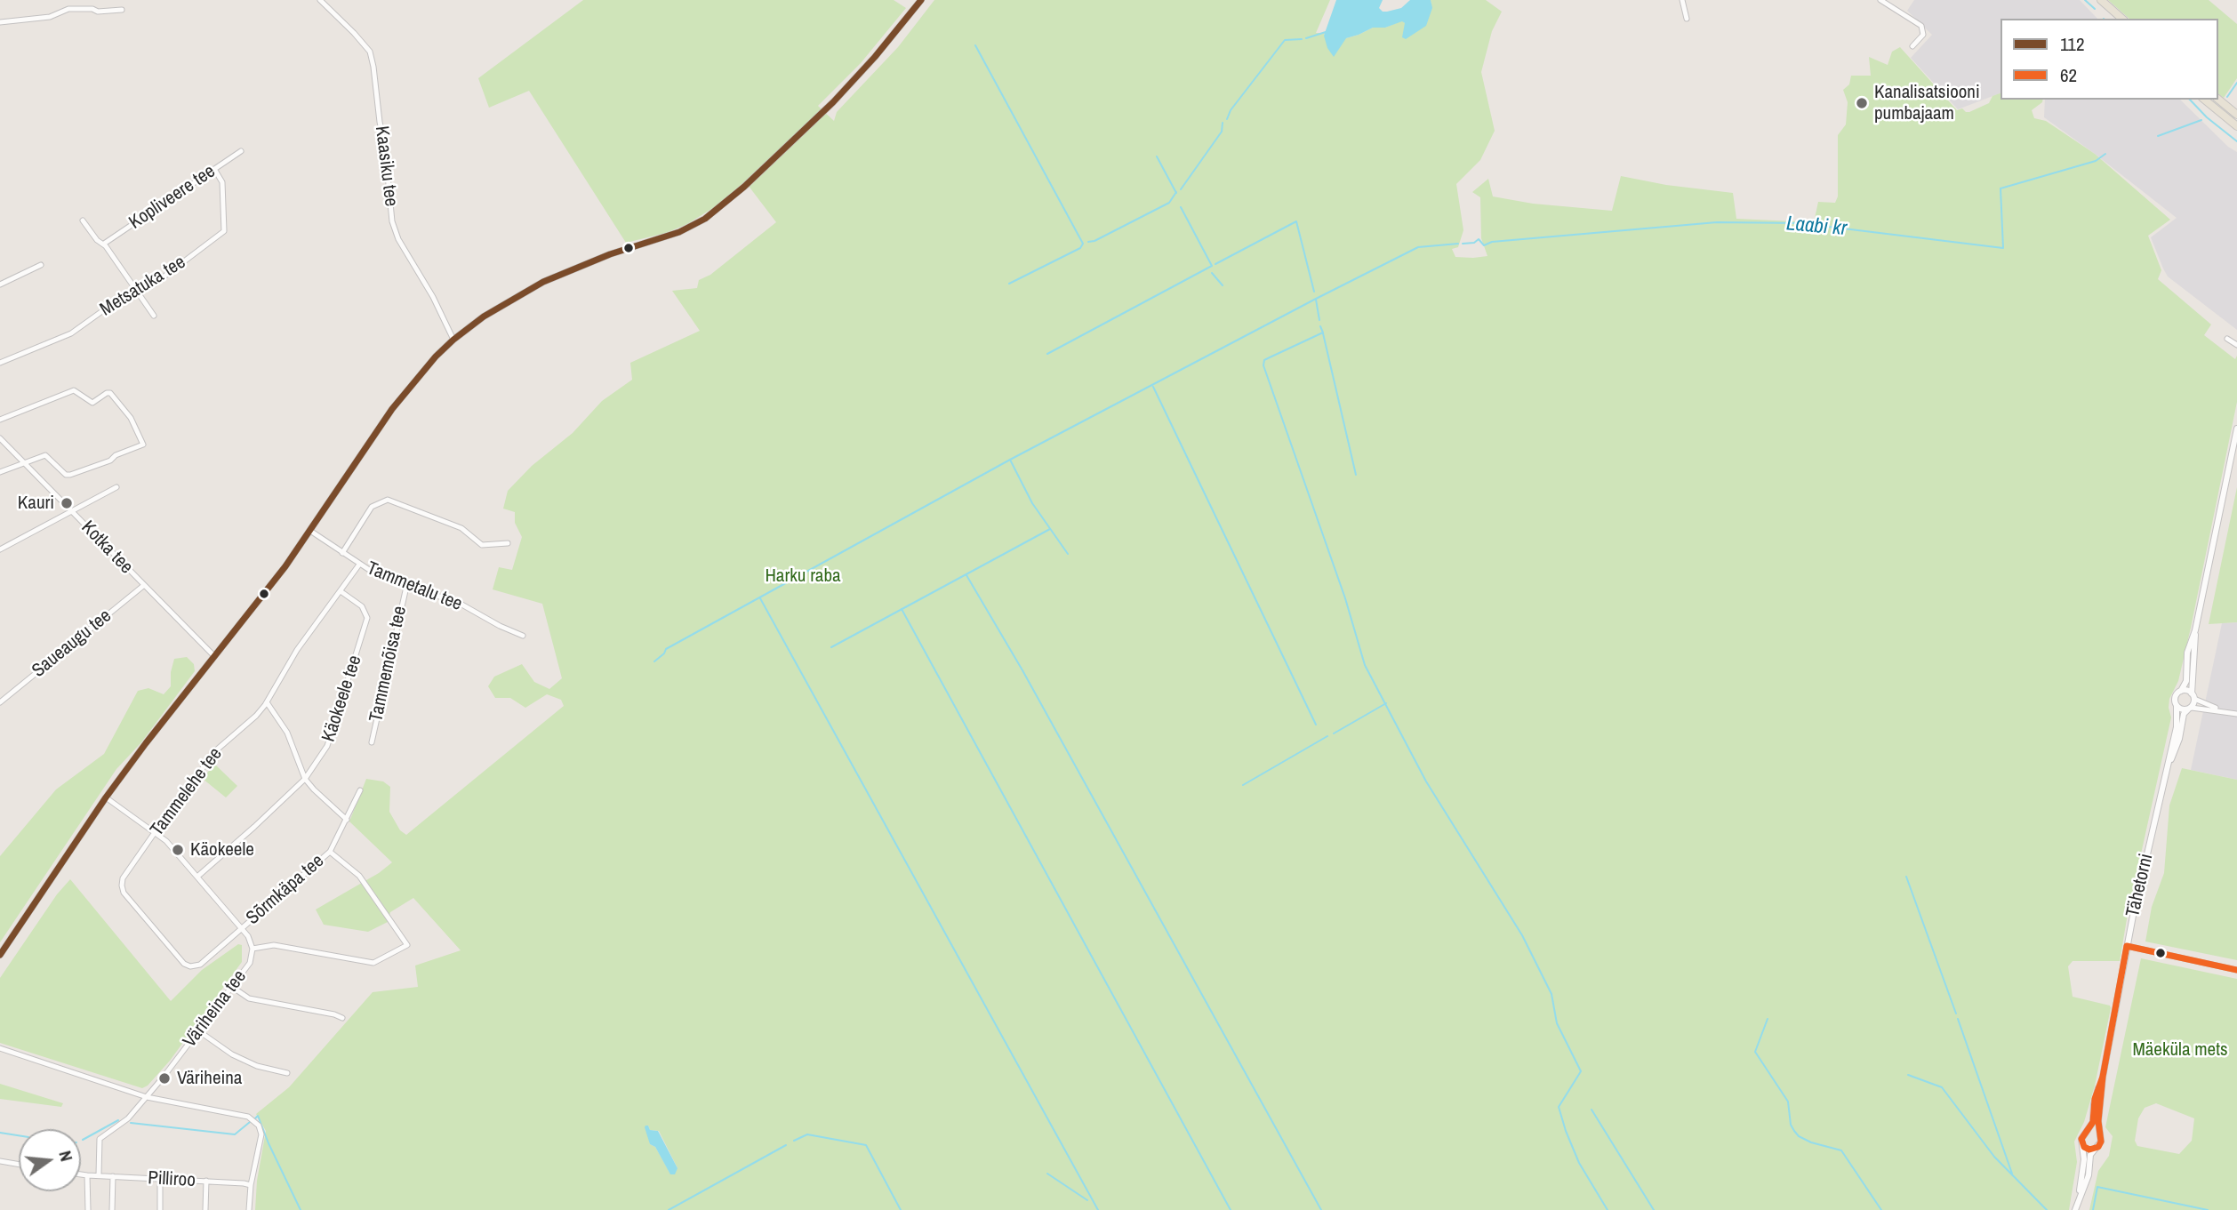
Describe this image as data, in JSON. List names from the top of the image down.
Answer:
{
  "streets": {
    "street": [
      "Kaasiku tee",
      "Kopliveere tee",
      "Metsatuka tee",
      "Kotka tee",
      "Tammetalu tee",
      "Saueaugu tee",
      "Tammemõisa tee",
      "Käokeele tee",
      "Tammelehe tee",
      "Tähetorni",
      "Sõrmkäpa tee",
      "Väriheina tee",
      "Pilliroo"
    ]
  },
  "crossings": [
    ["Kopliveere tee", "Metsatuka tee"],
    ["Kotka tee", "Saueaugu tee"],
    ["Tammetalu tee", "Tammemõisa tee"],
    ["Tammetalu tee", "Tammelehe tee"],
    ["Käokeele tee", "Tammelehe tee"],
    ["Käokeele tee", "Väriheina tee"],
    ["Tammelehe tee", "Sõrmkäpa tee"],
    ["Tammelehe tee", "Väriheina tee"],
    ["Sõrmkäpa tee", "Väriheina tee"],
    ["Väriheina tee", "Pilliroo"]
  ],
  "water": ["Laabi kr"],
  "parks": ["Harku raba", "Mäeküla mets"],
  "places": [
    "Kanalisatsiooni pumbajaam",
    "Kauri",
    "Käokeele",
    "Väriheina"
  ],
  "lines": ["transit line 112", "transit line 62"],
  "legend": ["112", "62"],
  "north": "right"
}
